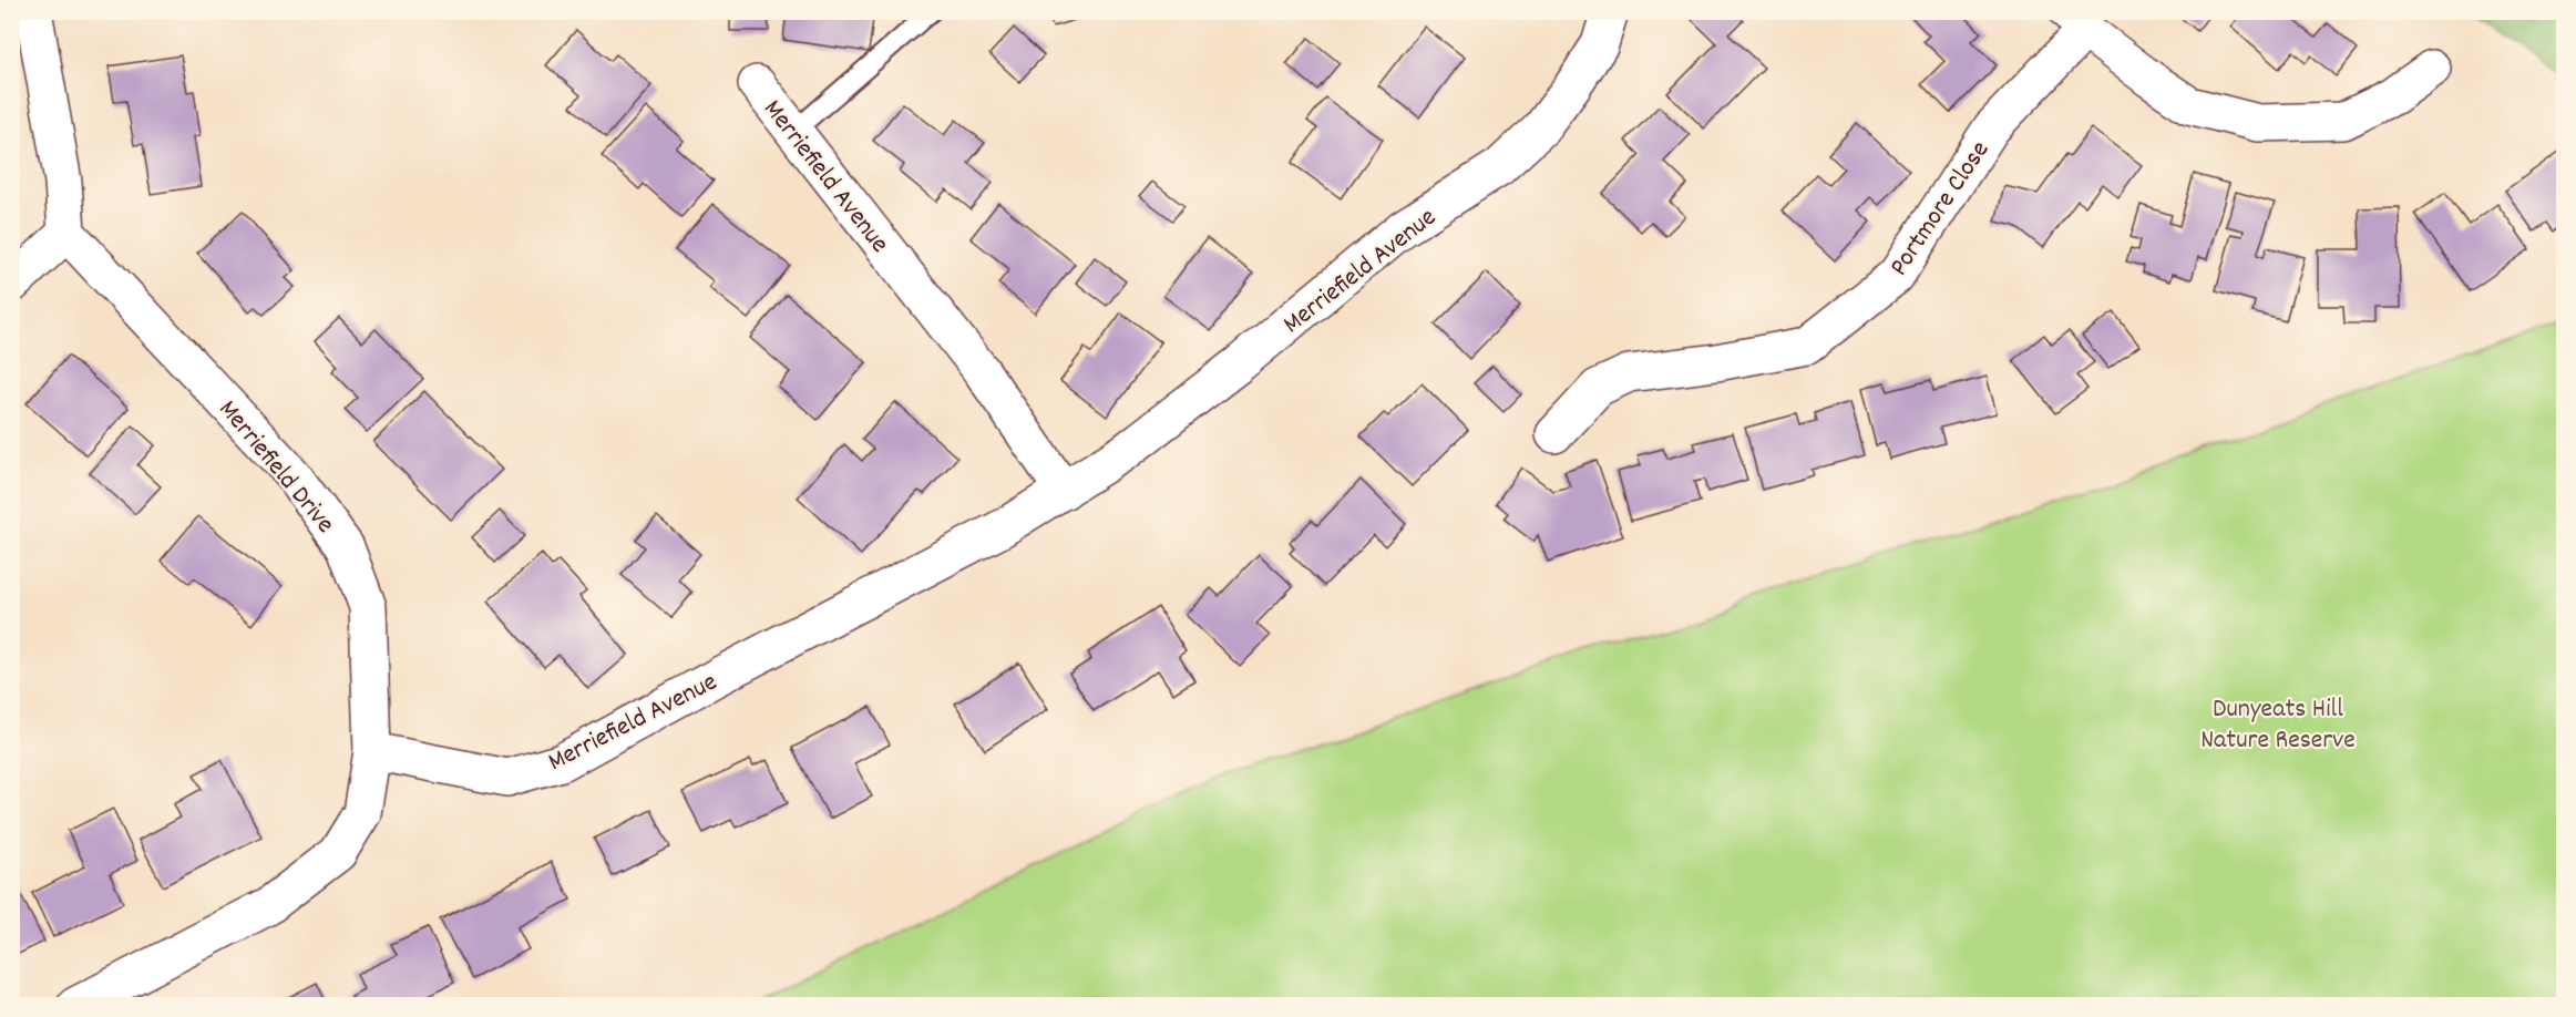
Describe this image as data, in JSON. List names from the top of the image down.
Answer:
{
  "streets": {
    "street": ["Merriefield Avenue", "Portmore Close", "Merriefield Drive"]
  },
  "crossings": [
    ["Merriefield Avenue", "Merriefield Drive"]
  ],
  "parks": ["Dunyeats Hill Nature Reserve"]
}
